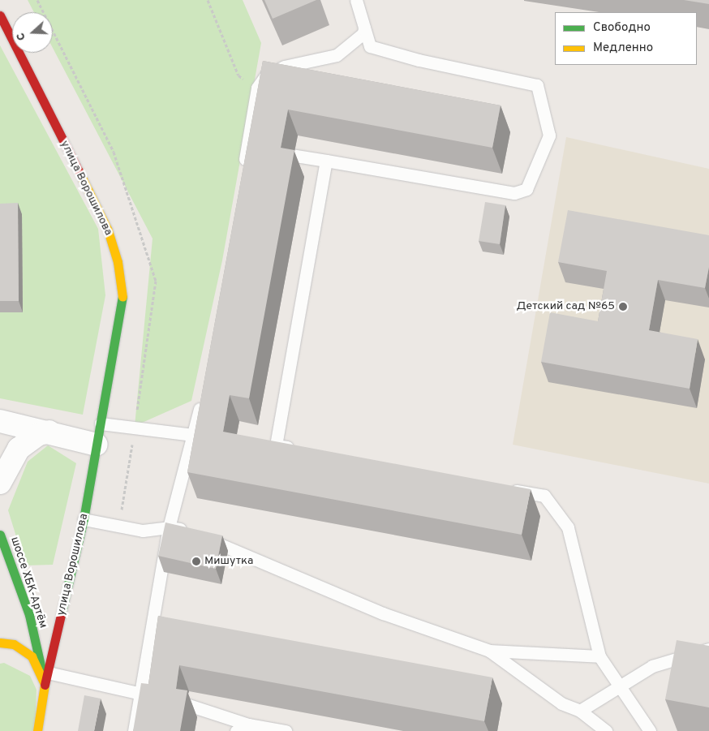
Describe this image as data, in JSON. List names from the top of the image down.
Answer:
{
  "streets": {
    "street": ["улица Ворошилова", "шоссе ХБК-Артём"]
  },
  "crossings": [
    ["улица Ворошилова", "шоссе ХБК-Артём"]
  ],
  "places": ["Детский сад №65", "Мишутка"],
  "legend": ["Свободно", "Медленно"],
  "north": "left"
}
